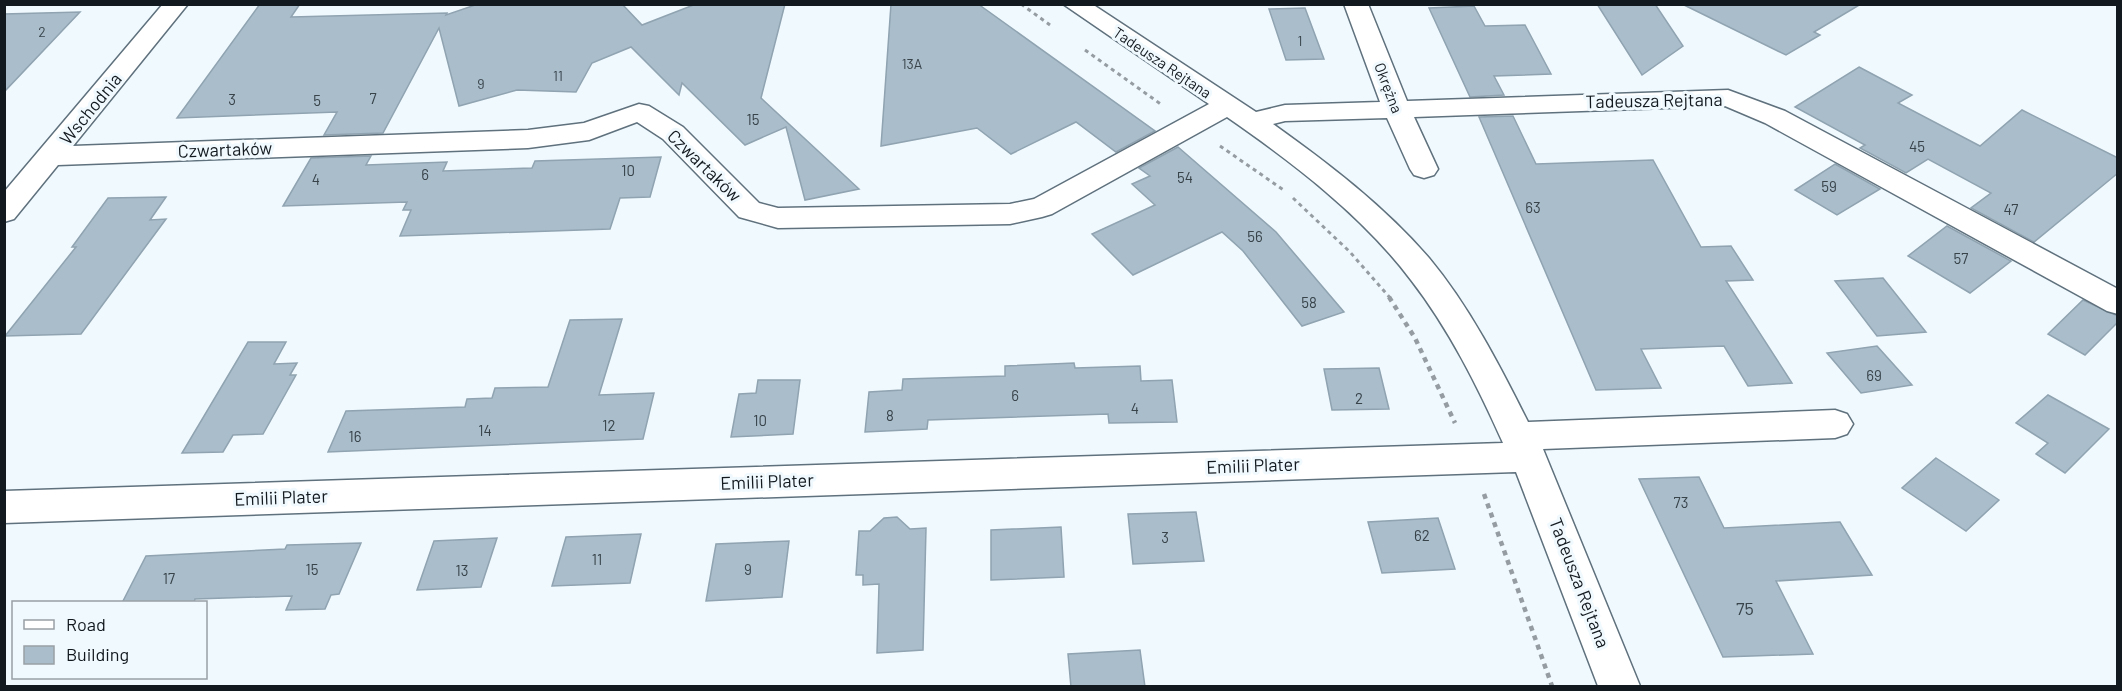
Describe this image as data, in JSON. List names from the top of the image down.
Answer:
{
  "streets": {
    "street": [
      "Tadeusza Rejtana",
      "Okrężna",
      "Wschodnia",
      "Czwartaków",
      "Emilii Plater"
    ]
  },
  "crossings": [
    ["Tadeusza Rejtana", "Okrężna"],
    ["Tadeusza Rejtana", "Czwartaków"],
    ["Tadeusza Rejtana", "Emilii Plater"],
    ["Wschodnia", "Czwartaków"]
  ],
  "house_numbers": [
    "2",
    "1",
    "13A",
    "11",
    "9",
    "7",
    "3",
    "5",
    "15",
    "45",
    "10",
    "6",
    "54",
    "4",
    "59",
    "63",
    "47",
    "56",
    "57",
    "58",
    "69",
    "6",
    "2",
    "4",
    "8",
    "10",
    "12",
    "14",
    "16",
    "73",
    "62",
    "3",
    "11",
    "15",
    "9",
    "13",
    "17",
    "75"
  ],
  "legend": ["Road", "Building"]
}
